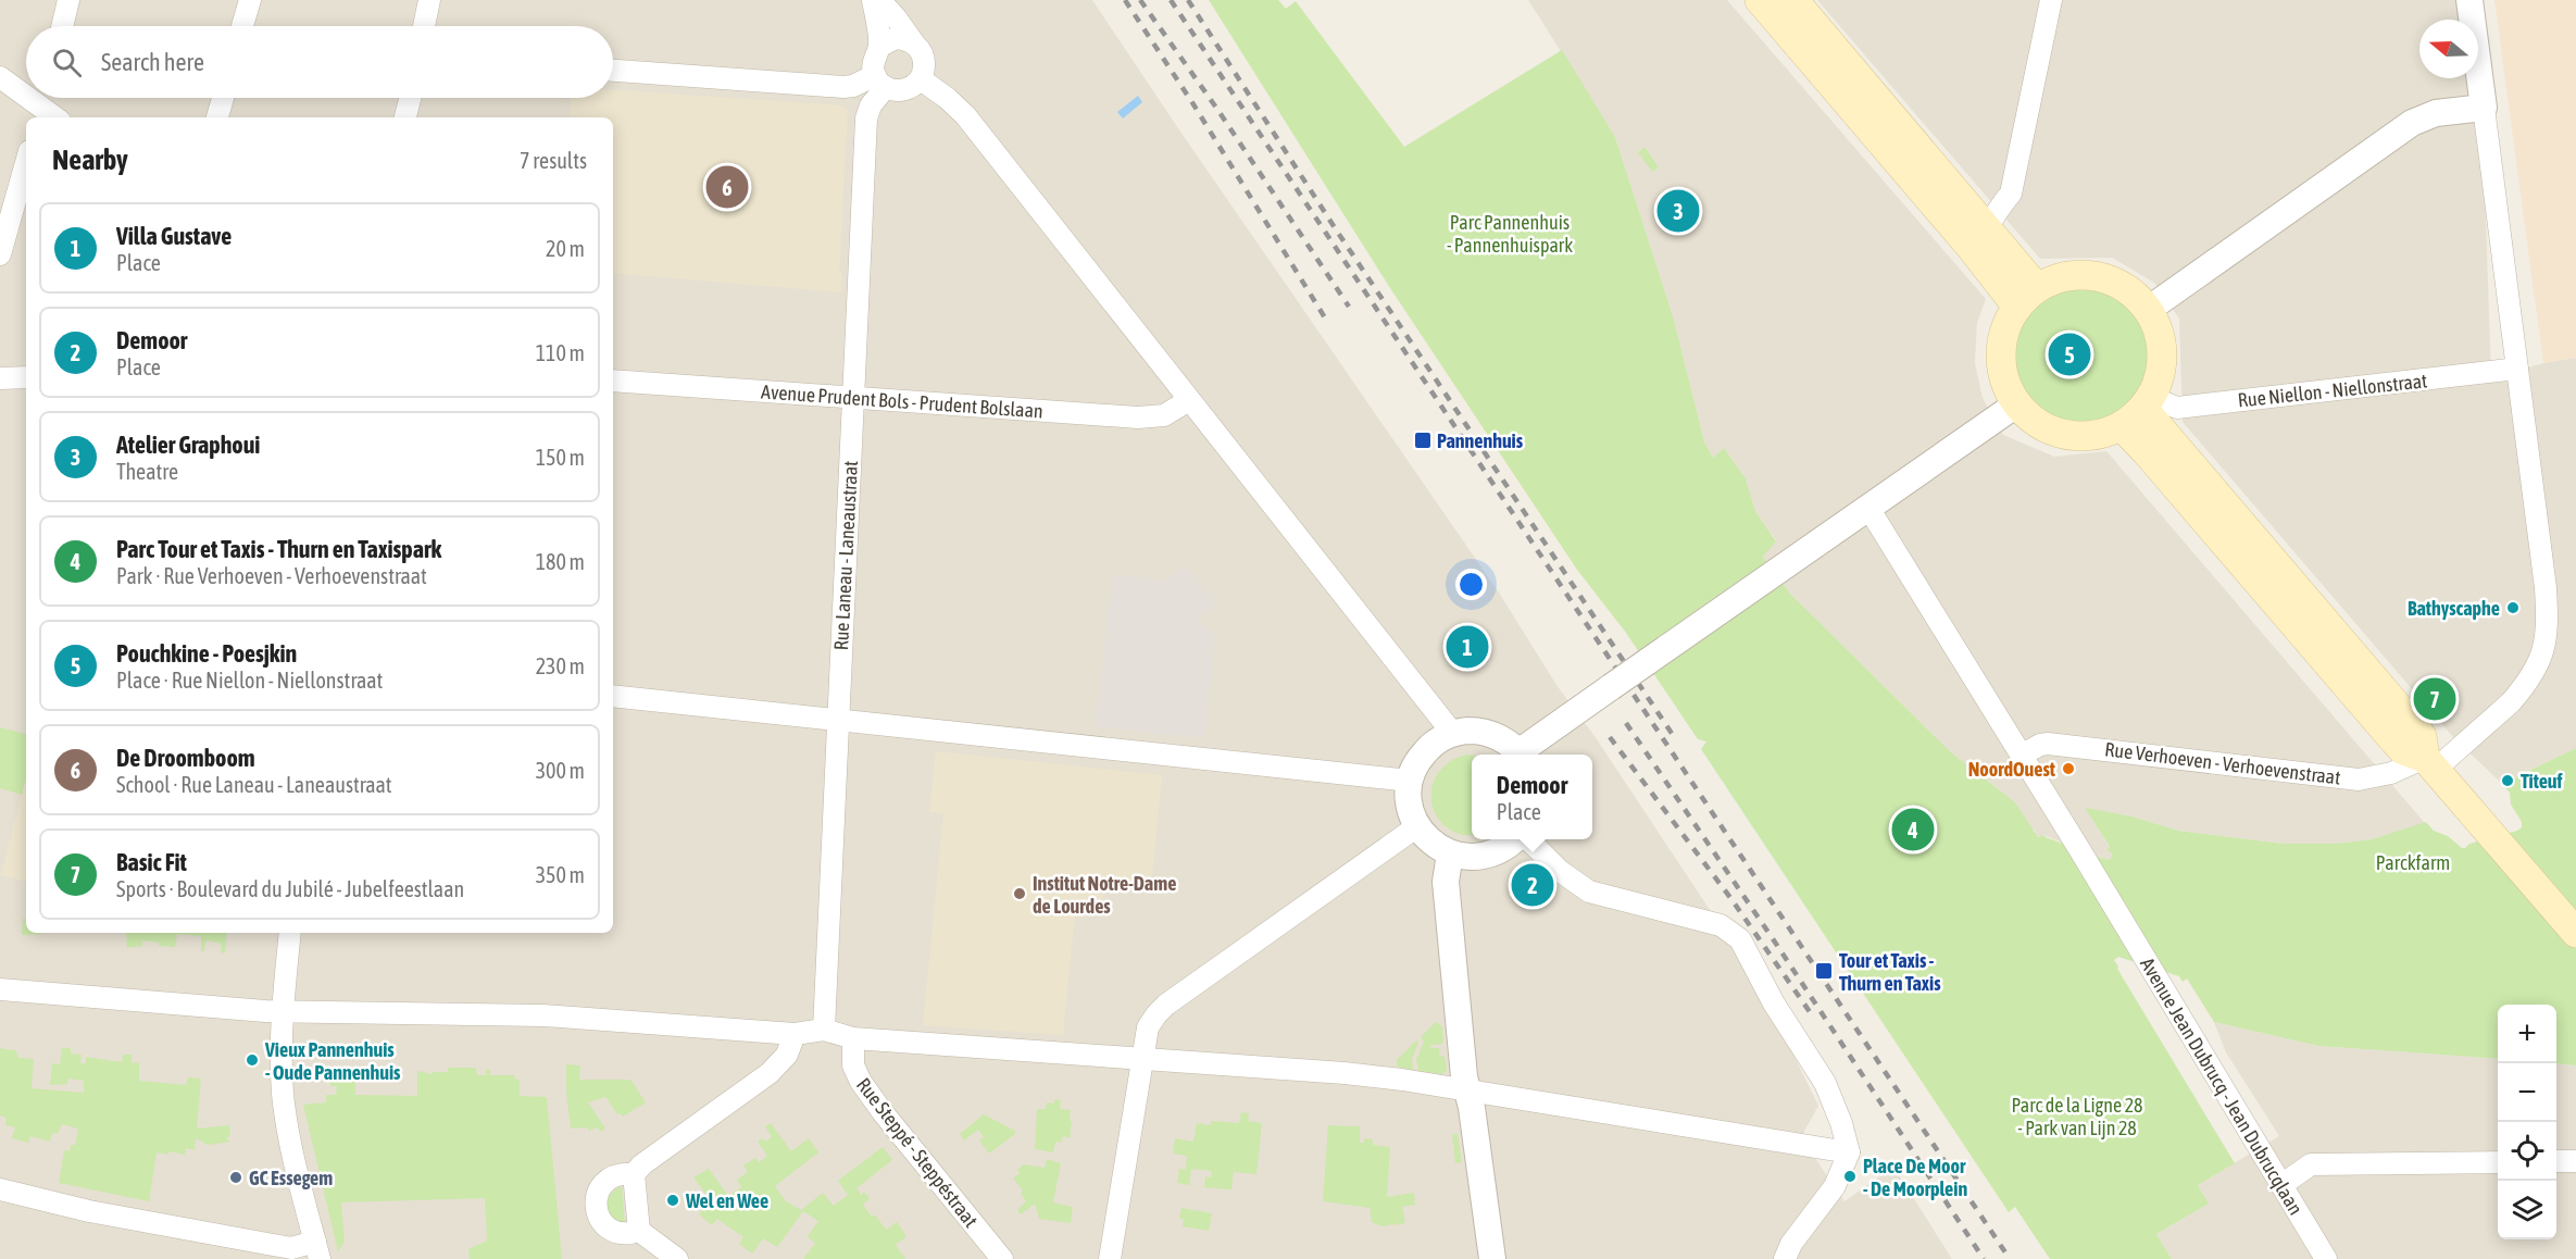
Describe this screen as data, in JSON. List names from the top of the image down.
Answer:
{
  "streets": {
    "street": [
      "Rue Niellon - Niellonstraat",
      "Avenue Prudent Bols - Prudent Bolslaan",
      "Rue Laneau - Laneaustraat",
      "Rue Verhoeven - Verhoevenstraat",
      "Avenue Jean Dubrucq - Jean Dubrucqlaan",
      "Rue Steppé - Steppéstraat"
    ]
  },
  "crossings": [
    ["Rue Niellon - Niellonstraat", "Rue Verhoeven - Verhoevenstraat"],
    ["Avenue Prudent Bols - Prudent Bolslaan", "Rue Laneau - Laneaustraat"],
    ["Rue Verhoeven - Verhoevenstraat", "Avenue Jean Dubrucq - Jean Dubrucqlaan"]
  ],
  "parks": ["Parc Pannenhuis - Pannenhuispark", "Parckfarm", "Parc de la Ligne 28 - Park van Lijn 28"],
  "places": {
    "transit": ["Pannenhuis", "Tour et Taxis - Thurn en Taxis"],
    "other": [
      "Bathyscaphe",
      "NoordOuest",
      "Titeuf",
      "Institut Notre-Dame de Lourdes",
      "Vieux Pannenhuis - Oude Pannenhuis",
      "Place De Moor - De Moorplein",
      "GC Essegem",
      "Wel en Wee"
    ]
  },
  "north": "left",
  "page": {
    "search": "Search here",
    "heading": ["Nearby", "7 results"],
    "pins": [
      "6",
      "3",
      "5",
      "1",
      "7",
      "4",
      "2"
    ],
    "list": [
      {
        "mark": "1",
        "name": "Villa Gustave",
        "note": "Place",
        "value": "20 m"
      },
      {
        "mark": "2",
        "name": "Demoor",
        "note": "Place",
        "value": "110 m"
      },
      {
        "mark": "3",
        "name": "Atelier Graphoui",
        "note": "Theatre",
        "value": "150 m"
      },
      {
        "mark": "4",
        "name": "Parc Tour et Taxis - Thurn en Taxispark",
        "note": "Park · Rue Verhoeven - Verhoevenstraat",
        "value": "180 m"
      },
      {
        "mark": "5",
        "name": "Pouchkine - Poesjkin",
        "note": "Place · Rue Niellon - Niellonstraat",
        "value": "230 m"
      },
      {
        "mark": "6",
        "name": "De Droomboom",
        "note": "School · Rue Laneau - Laneaustraat",
        "value": "300 m"
      },
      {
        "mark": "7",
        "name": "Basic Fit",
        "note": "Sports · Boulevard du Jubilé - Jubelfeestlaan",
        "value": "350 m"
      }
    ],
    "popup": ["Demoor", "Place"],
    "map_buttons": ["+", "−"]
  }
}
